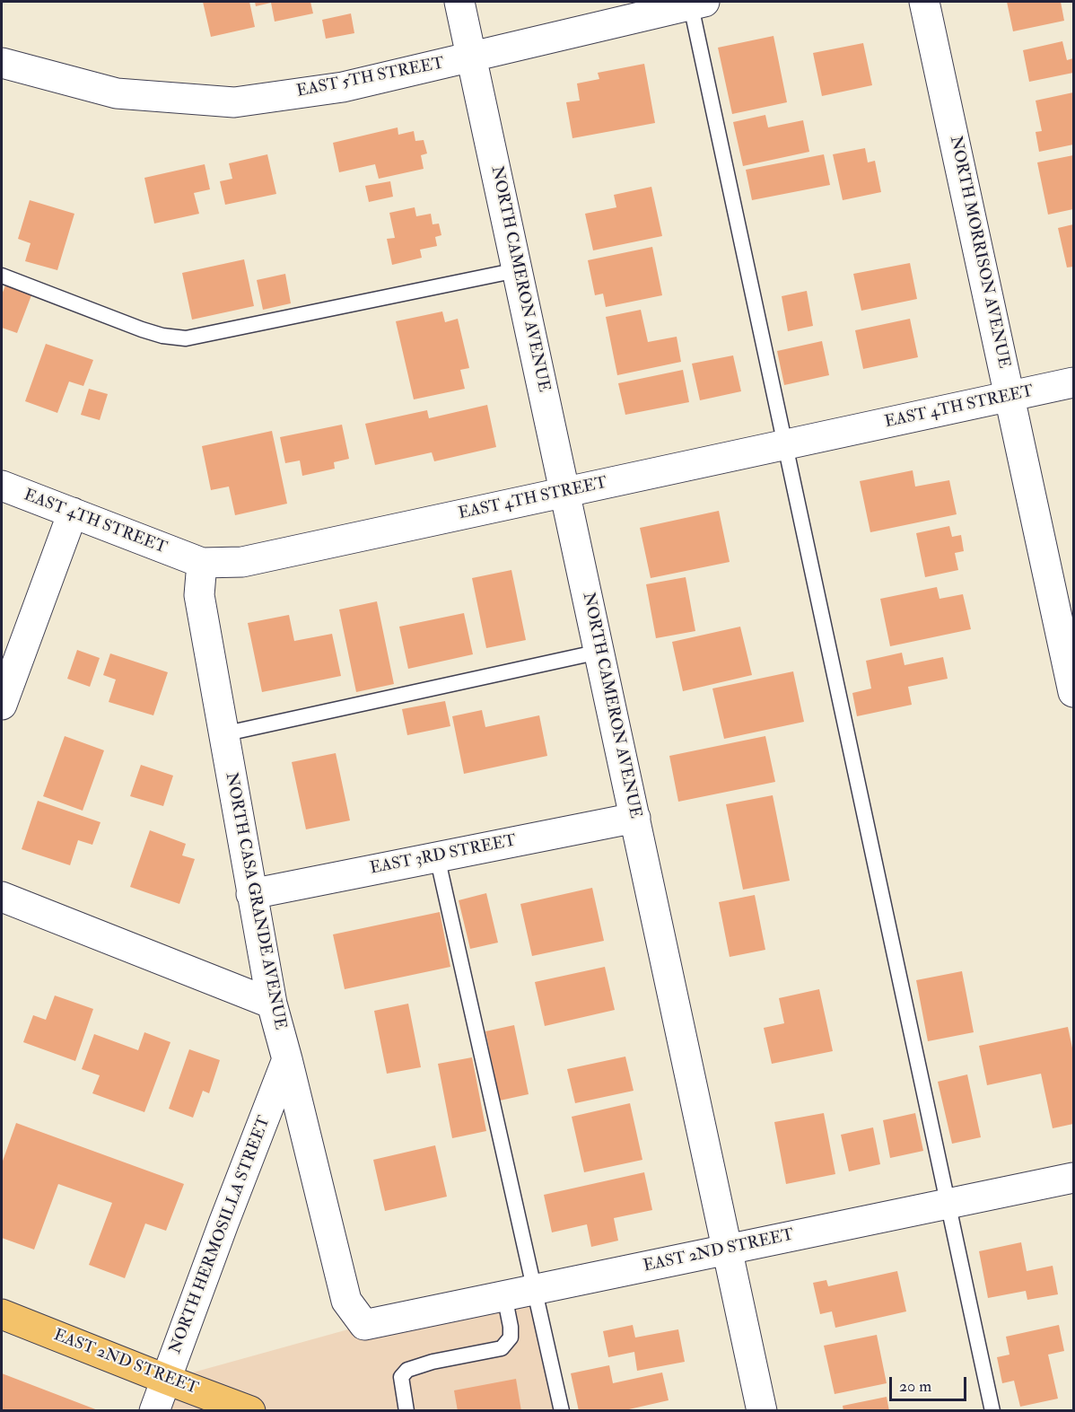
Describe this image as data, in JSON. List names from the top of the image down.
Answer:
{
  "streets": {
    "main road": ["EAST 2ND STREET"],
    "street": [
      "EAST 5TH STREET",
      "NORTH MORRISON AVENUE",
      "NORTH CAMERON AVENUE",
      "EAST 4TH STREET",
      "EAST 3RD STREET",
      "NORTH CASA GRANDE AVENUE",
      "NORTH HERMOSILLA STREET"
    ]
  },
  "crossings": [
    ["EAST 5TH STREET", "NORTH CAMERON AVENUE"],
    ["NORTH MORRISON AVENUE", "EAST 4TH STREET"],
    ["NORTH CAMERON AVENUE", "EAST 4TH STREET"],
    ["NORTH CAMERON AVENUE", "EAST 3RD STREET"],
    ["NORTH CAMERON AVENUE", "EAST 2ND STREET"],
    ["EAST 4TH STREET", "NORTH CASA GRANDE AVENUE"],
    ["EAST 3RD STREET", "NORTH CASA GRANDE AVENUE"],
    ["NORTH CASA GRANDE AVENUE", "NORTH HERMOSILLA STREET"],
    ["NORTH CASA GRANDE AVENUE", "EAST 2ND STREET"],
    ["NORTH HERMOSILLA STREET", "EAST 2ND STREET"]
  ],
  "scale_bar": "20 m"
}
